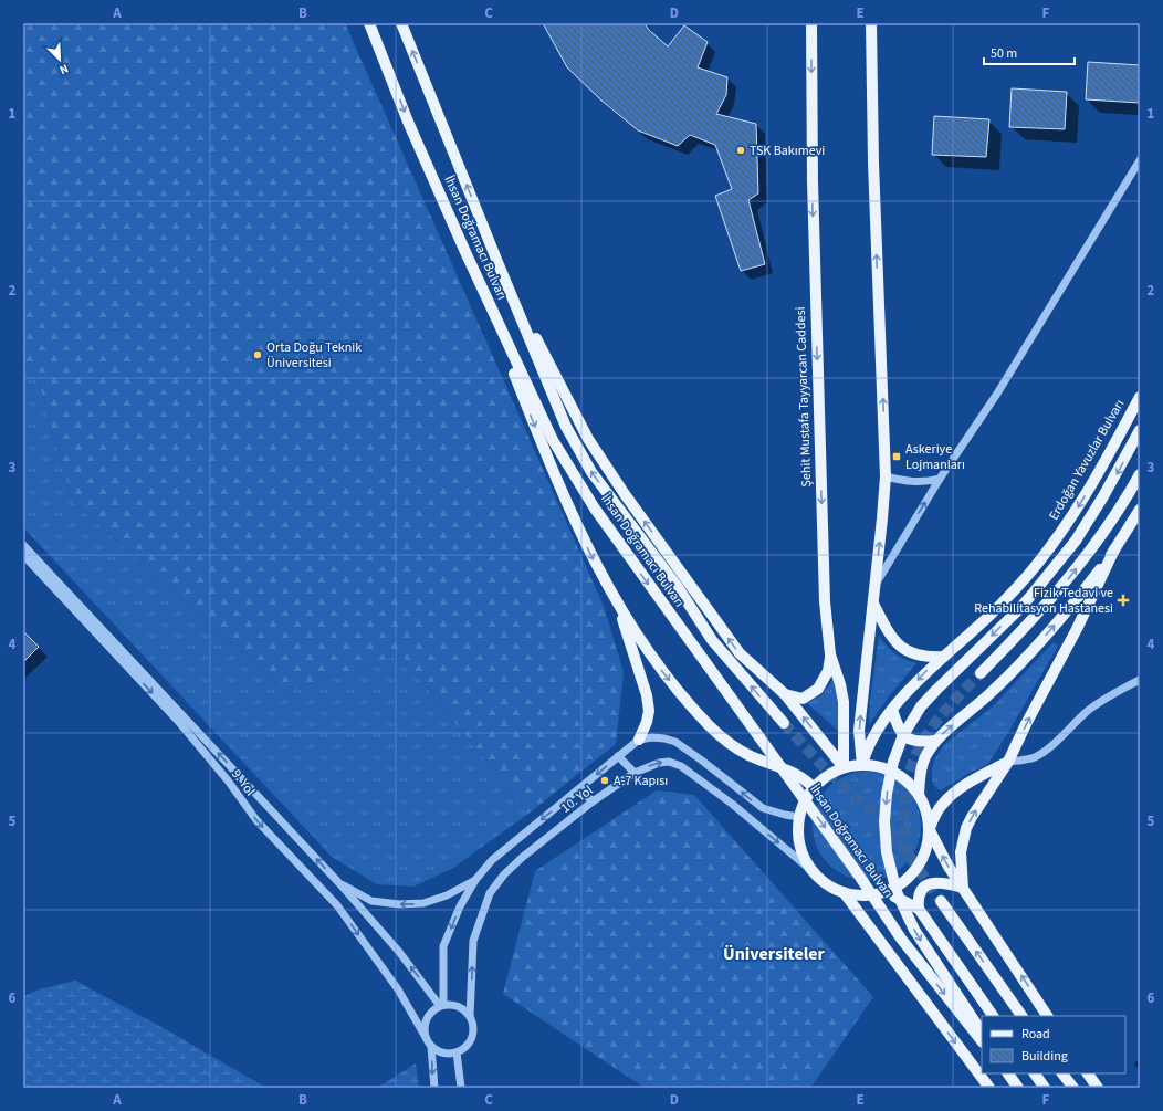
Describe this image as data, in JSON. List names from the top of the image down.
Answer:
{
  "streets": {
    "main road": ["İhsan Doğramacı Bulvarı", "Şehit Mustafa Tayyarcan Caddesi", "Erdoğan Yavuzlar Bulvarı"],
    "street": ["9. Yol", "10. Yol"]
  },
  "crossings": [
    ["İhsan Doğramacı Bulvarı", "Şehit Mustafa Tayyarcan Caddesi"],
    ["İhsan Doğramacı Bulvarı", "Erdoğan Yavuzlar Bulvarı"],
    ["İhsan Doğramacı Bulvarı", "10. Yol"],
    ["Şehit Mustafa Tayyarcan Caddesi", "Erdoğan Yavuzlar Bulvarı"],
    ["Şehit Mustafa Tayyarcan Caddesi", "10. Yol"],
    ["Erdoğan Yavuzlar Bulvarı", "10. Yol"],
    ["9. Yol", "10. Yol"]
  ],
  "districts": ["Üniversiteler"],
  "places": {
    "other": ["TSK Bakımevi", "Orta Doğu Teknik Üniversitesi", "A-7 Kapısı"],
    "transit": ["Askeriye Lojmanları"],
    "health": ["Fizik Tedavi ve Rehabilitasyon Hastanesi"]
  },
  "legend": ["Road", "Building"],
  "scale_bar": "50 m",
  "north": "bottom right",
  "grid": {
    "columns": [
      "A",
      "B",
      "C",
      "D",
      "E",
      "F"
    ],
    "rows": [
      "1",
      "2",
      "3",
      "4",
      "5",
      "6"
    ]
  }
}
